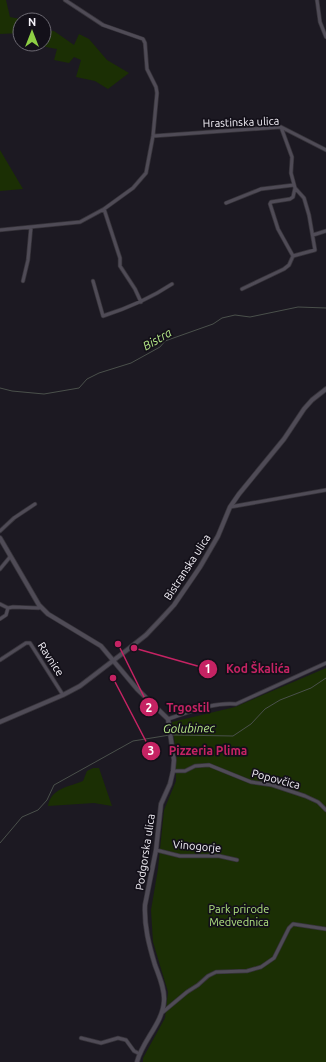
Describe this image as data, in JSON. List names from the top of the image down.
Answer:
{
  "streets": {
    "main road": ["Bistranska ulica", "Podgorska ulica"],
    "street": [
      "Hrastinska ulica",
      "Ravnice",
      "Popovčica",
      "Vinogorje"
    ]
  },
  "crossings": [
    ["Bistranska ulica", "Ravnice"],
    ["Popovčica", "Podgorska ulica"],
    ["Vinogorje", "Podgorska ulica"]
  ],
  "water": ["Bistra", "Golubinec"],
  "parks": ["Park prirode Medvednica"],
  "places": ["Trgostil", "Kod Škalića", "Pizzeria Plima"],
  "north": "top"
}
